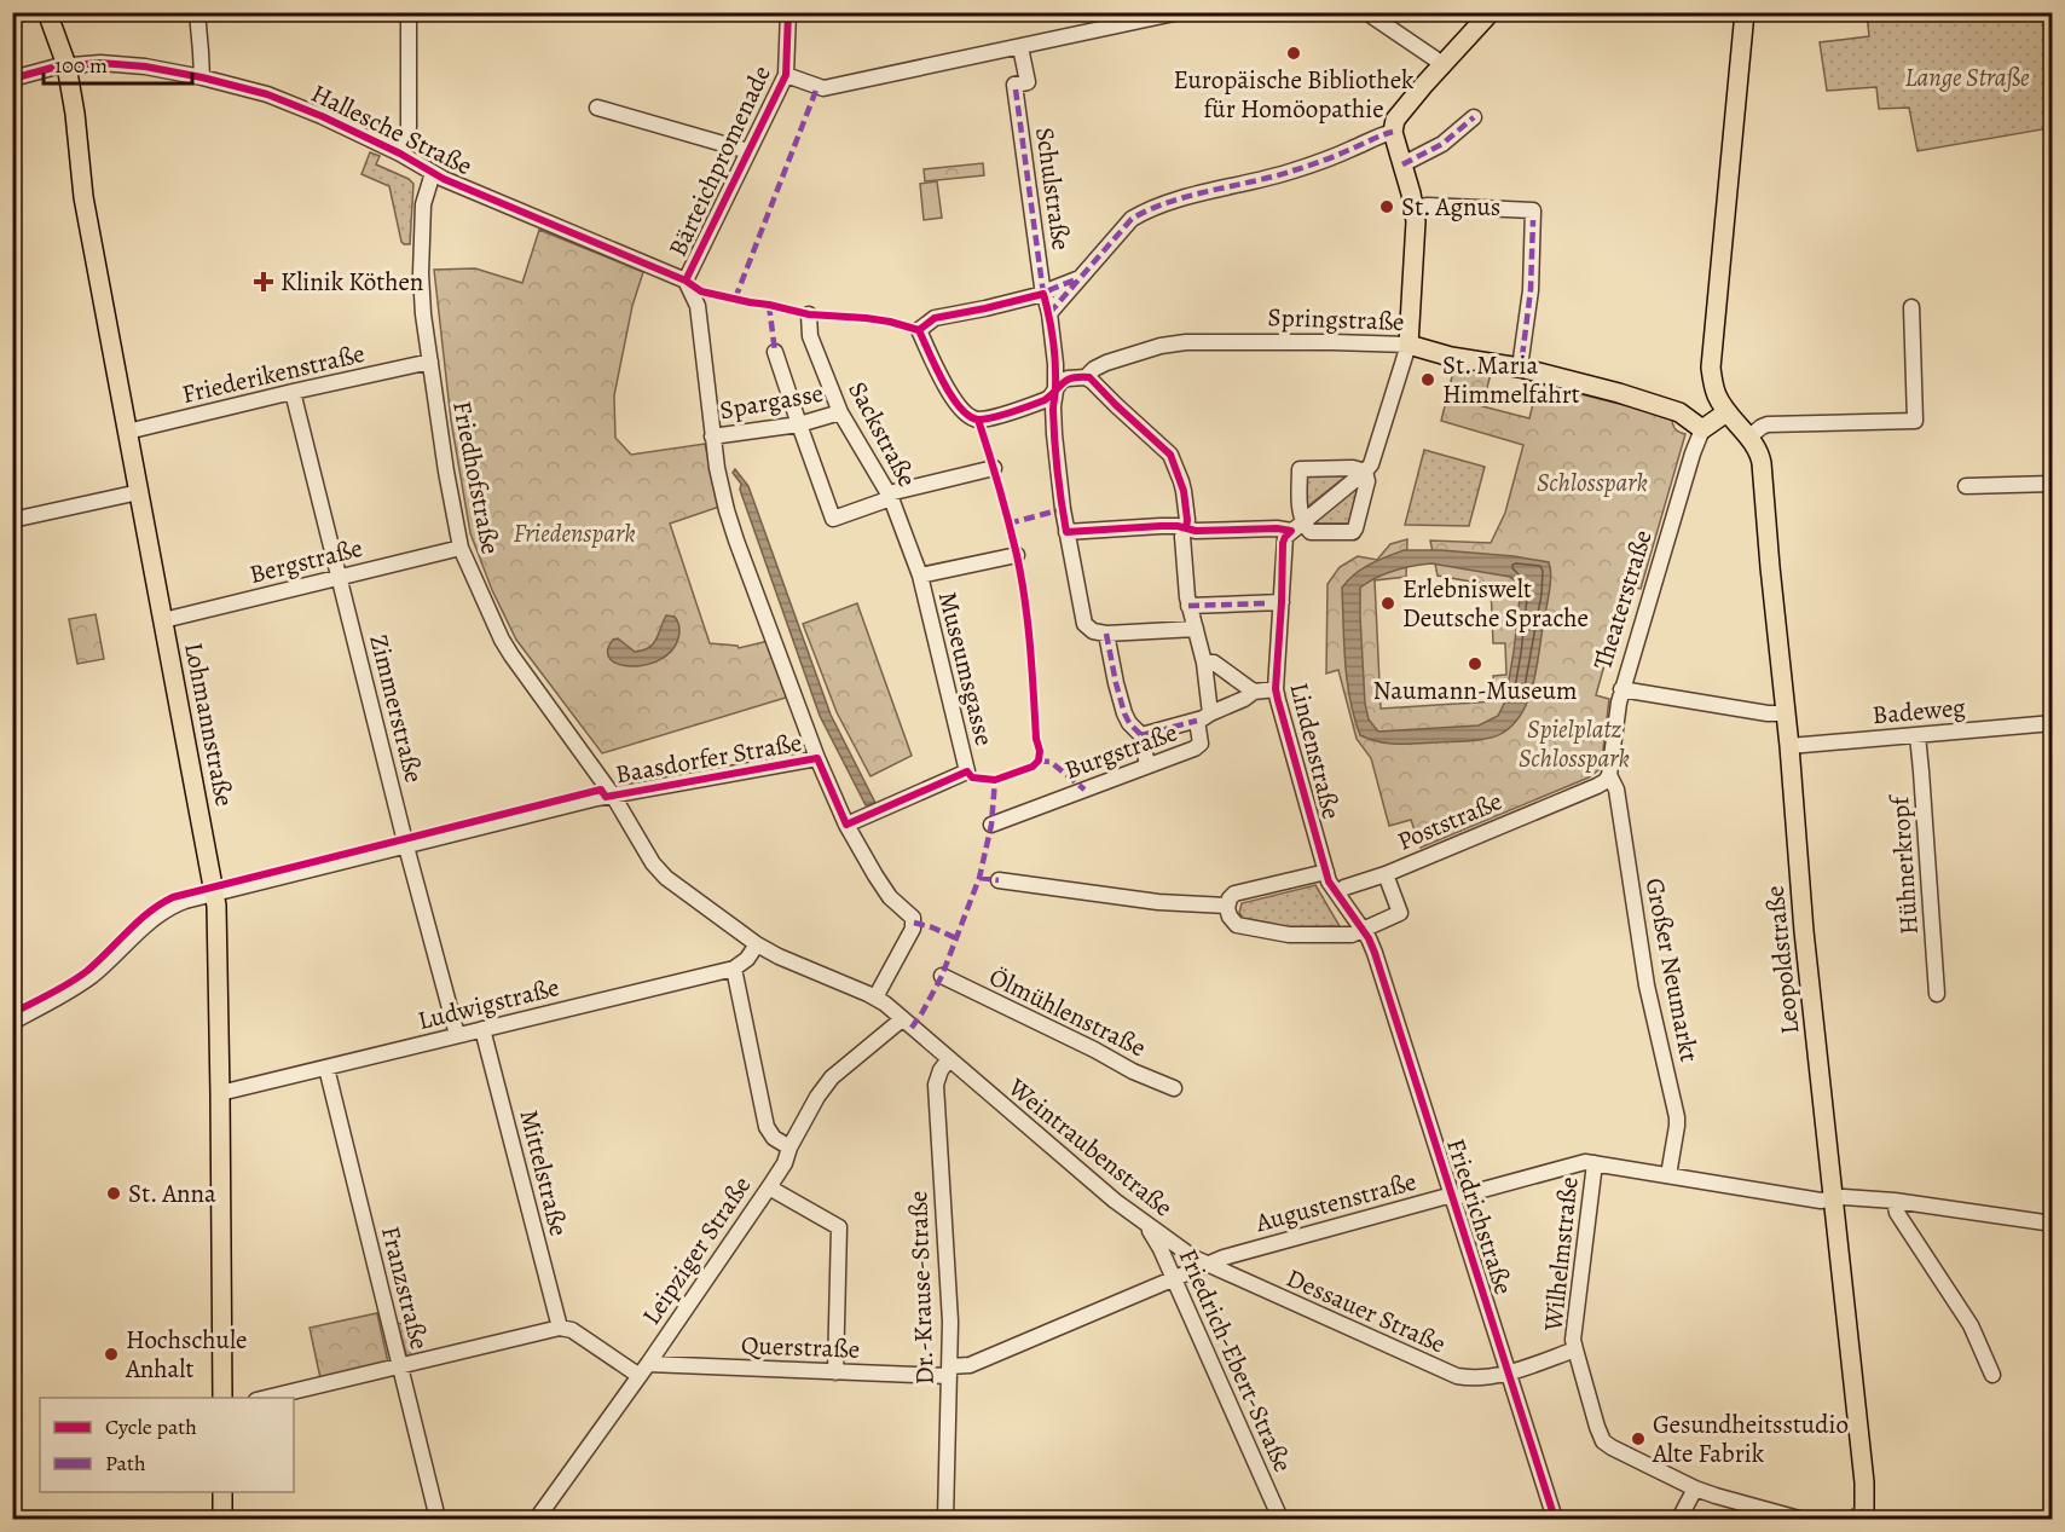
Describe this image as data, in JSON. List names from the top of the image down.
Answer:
{
  "streets": {
    "main road": ["Springstraße", "Lohmannstraße", "Leopoldstraße"],
    "street": [
      "Hallesche Straße",
      "Bärteichpromenade",
      "Schulstraße",
      "Friederikenstraße",
      "Spargasse",
      "Sackstraße",
      "Friedhofstraße",
      "Bergstraße",
      "Theaterstraße",
      "Museumsgasse",
      "Zimmerstraße",
      "Badeweg",
      "Burgstraße",
      "Lindenstraße",
      "Baasdorfer Straße",
      "Poststraße",
      "Hühnerkropf",
      "Großer Neumarkt",
      "Ludwigstraße",
      "Ölmühlenstraße",
      "Weintraubenstraße",
      "Mittelstraße",
      "Augustenstraße",
      "Friedrichstraße",
      "Leipziger Straße",
      "Wilhelmstraße",
      "Franzstraße",
      "Dr.-Krause-Straße",
      "Dessauer Straße",
      "Querstraße",
      "Friedrich-Ebert-Straße"
    ]
  },
  "crossings": [
    ["Hallesche Straße", "Bärteichpromenade"],
    ["Hallesche Straße", "Friedhofstraße"],
    ["Hallesche Straße", "Lohmannstraße"],
    ["Bärteichpromenade", "Spargasse"],
    ["Bärteichpromenade", "Museumsgasse"],
    ["Bärteichpromenade", "Baasdorfer Straße"],
    ["Bärteichpromenade", "Weintraubenstraße"],
    ["Schulstraße", "Springstraße"],
    ["Springstraße", "Theaterstraße"],
    ["Friederikenstraße", "Friedhofstraße"],
    ["Friederikenstraße", "Zimmerstraße"],
    ["Friederikenstraße", "Lohmannstraße"],
    ["Spargasse", "Sackstraße"],
    ["Sackstraße", "Museumsgasse"],
    ["Friedhofstraße", "Bergstraße"],
    ["Friedhofstraße", "Baasdorfer Straße"],
    ["Friedhofstraße", "Weintraubenstraße"],
    ["Bergstraße", "Zimmerstraße"],
    ["Bergstraße", "Lohmannstraße"],
    ["Theaterstraße", "Poststraße"],
    ["Theaterstraße", "Großer Neumarkt"],
    ["Zimmerstraße", "Baasdorfer Straße"],
    ["Zimmerstraße", "Ludwigstraße"],
    ["Badeweg", "Hühnerkropf"],
    ["Badeweg", "Leopoldstraße"],
    ["Lohmannstraße", "Baasdorfer Straße"],
    ["Lohmannstraße", "Ludwigstraße"],
    ["Lindenstraße", "Poststraße"],
    ["Lindenstraße", "Friedrichstraße"],
    ["Poststraße", "Großer Neumarkt"],
    ["Poststraße", "Friedrichstraße"],
    ["Leopoldstraße", "Augustenstraße"],
    ["Großer Neumarkt", "Augustenstraße"],
    ["Ludwigstraße", "Mittelstraße"],
    ["Ludwigstraße", "Franzstraße"],
    ["Weintraubenstraße", "Augustenstraße"],
    ["Weintraubenstraße", "Leipziger Straße"],
    ["Weintraubenstraße", "Dr.-Krause-Straße"],
    ["Weintraubenstraße", "Dessauer Straße"],
    ["Weintraubenstraße", "Friedrich-Ebert-Straße"],
    ["Augustenstraße", "Friedrichstraße"],
    ["Augustenstraße", "Wilhelmstraße"],
    ["Augustenstraße", "Dr.-Krause-Straße"],
    ["Augustenstraße", "Dessauer Straße"],
    ["Augustenstraße", "Querstraße"],
    ["Augustenstraße", "Friedrich-Ebert-Straße"],
    ["Friedrichstraße", "Dessauer Straße"],
    ["Leipziger Straße", "Querstraße"],
    ["Wilhelmstraße", "Dessauer Straße"],
    ["Dr.-Krause-Straße", "Querstraße"]
  ],
  "parks": [
    "Lange Straße",
    "Schlosspark",
    "Friedenspark",
    "Spielplatz Schlosspark"
  ],
  "places": {
    "other": [
      "Europäische Bibliothek für Homöopathie",
      "St. Agnus",
      "St. Maria Himmelfahrt",
      "Erlebniswelt Deutsche Sprache",
      "Naumann-Museum",
      "St. Anna",
      "Hochschule Anhalt",
      "Gesundheitsstudio Alte Fabrik"
    ],
    "health": ["Klinik Köthen"]
  },
  "legend": ["Cycle path", "Path"],
  "scale_bar": "100 m"
}
